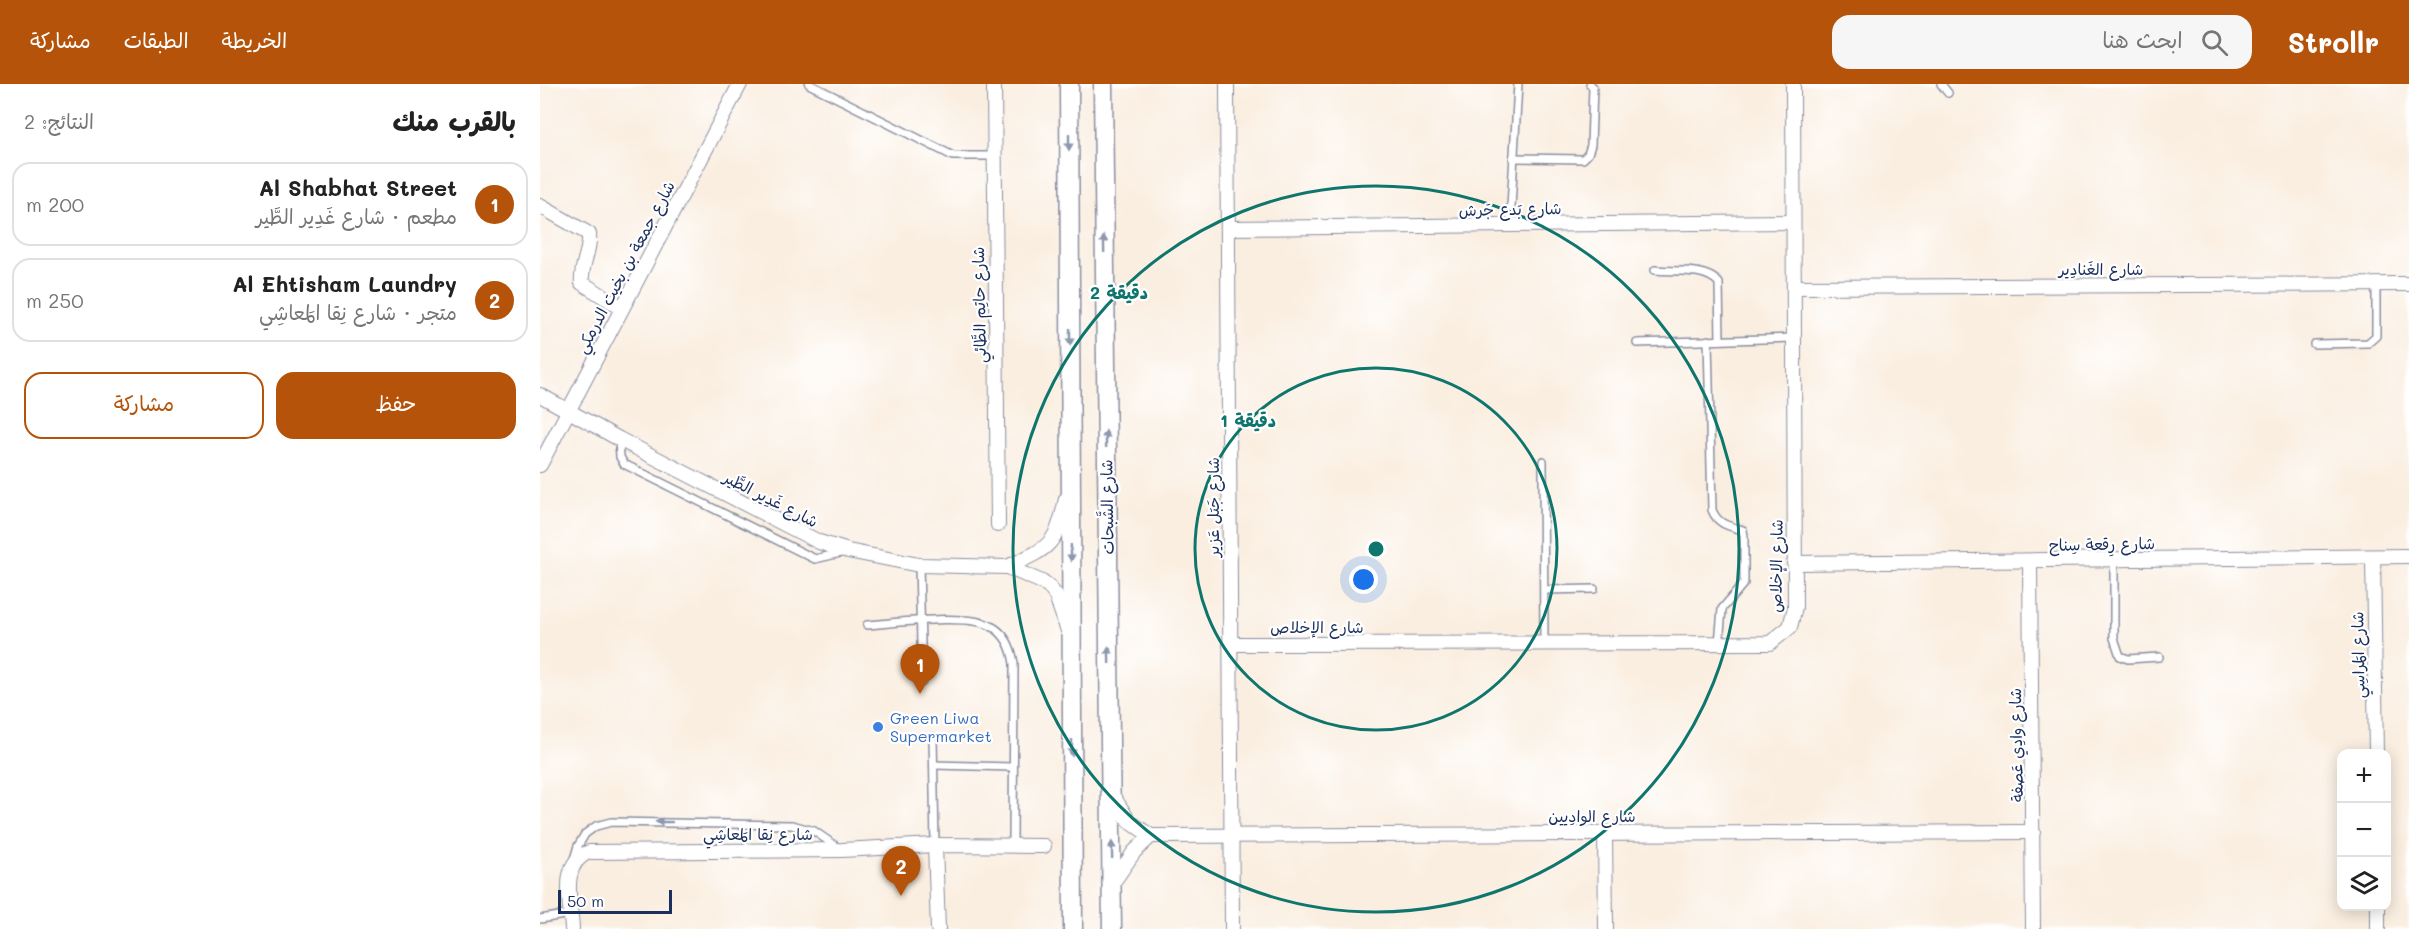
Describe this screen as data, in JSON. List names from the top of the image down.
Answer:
{
  "streets": {
    "street": [
      "شارع بَدع جَرش",
      "شارع جمعة بن بخيت الدرمكي",
      "شارع الغَنادِير",
      "شارع حاتِم الطَّائي",
      "شارع غَدِير الطَّير",
      "شارع الشَّبحات",
      "شارع جَبَل عَزير",
      "شارع رِقعة سِناح",
      "شارع الإخلاص",
      "شارع المَراسِي",
      "شارع وادِي عَصفة",
      "شارع الوادِيين",
      "شارع نِقا المَعاشِي"
    ]
  },
  "crossings": [
    ["شارع بَدع جَرش", "شارع جَبَل عَزير"],
    ["شارع بَدع جَرش", "شارع الإخلاص"],
    ["شارع جمعة بن بخيت الدرمكي", "شارع غَدِير الطَّير"],
    ["شارع الغَنادِير", "شارع الإخلاص"],
    ["شارع جَبَل عَزير", "شارع الإخلاص"],
    ["شارع جَبَل عَزير", "شارع الوادِيين"],
    ["شارع رِقعة سِناح", "شارع الإخلاص"],
    ["شارع رِقعة سِناح", "شارع المَراسِي"],
    ["شارع رِقعة سِناح", "شارع وادِي عَصفة"],
    ["شارع وادِي عَصفة", "شارع الوادِيين"]
  ],
  "places": ["Green Liwa Supermarket"],
  "scale_bar": "50 m",
  "page": {
    "header": "Strollr",
    "search": "ابحث هنا",
    "nav": ["الخريطة", "الطبقات", "مشاركة"],
    "heading": ["بالقرب منك", "النتائج: 2"],
    "list": [
      {
        "mark": "1",
        "name": "Al Shabhat Street",
        "note": "مطعم · شارع غَدِير الطَّير",
        "value": "200 m"
      },
      {
        "mark": "2",
        "name": "Al Ehtisham Laundry",
        "note": "متجر · شارع نِقا المَعاشِي",
        "value": "250 m"
      }
    ],
    "buttons": ["حفظ", "مشاركة"],
    "pins": ["1", "2"],
    "map_buttons": ["+", "−"],
    "scale": "50 m"
  },
  "rings": ["2 دقيقة", "1 دقيقة"]
}
